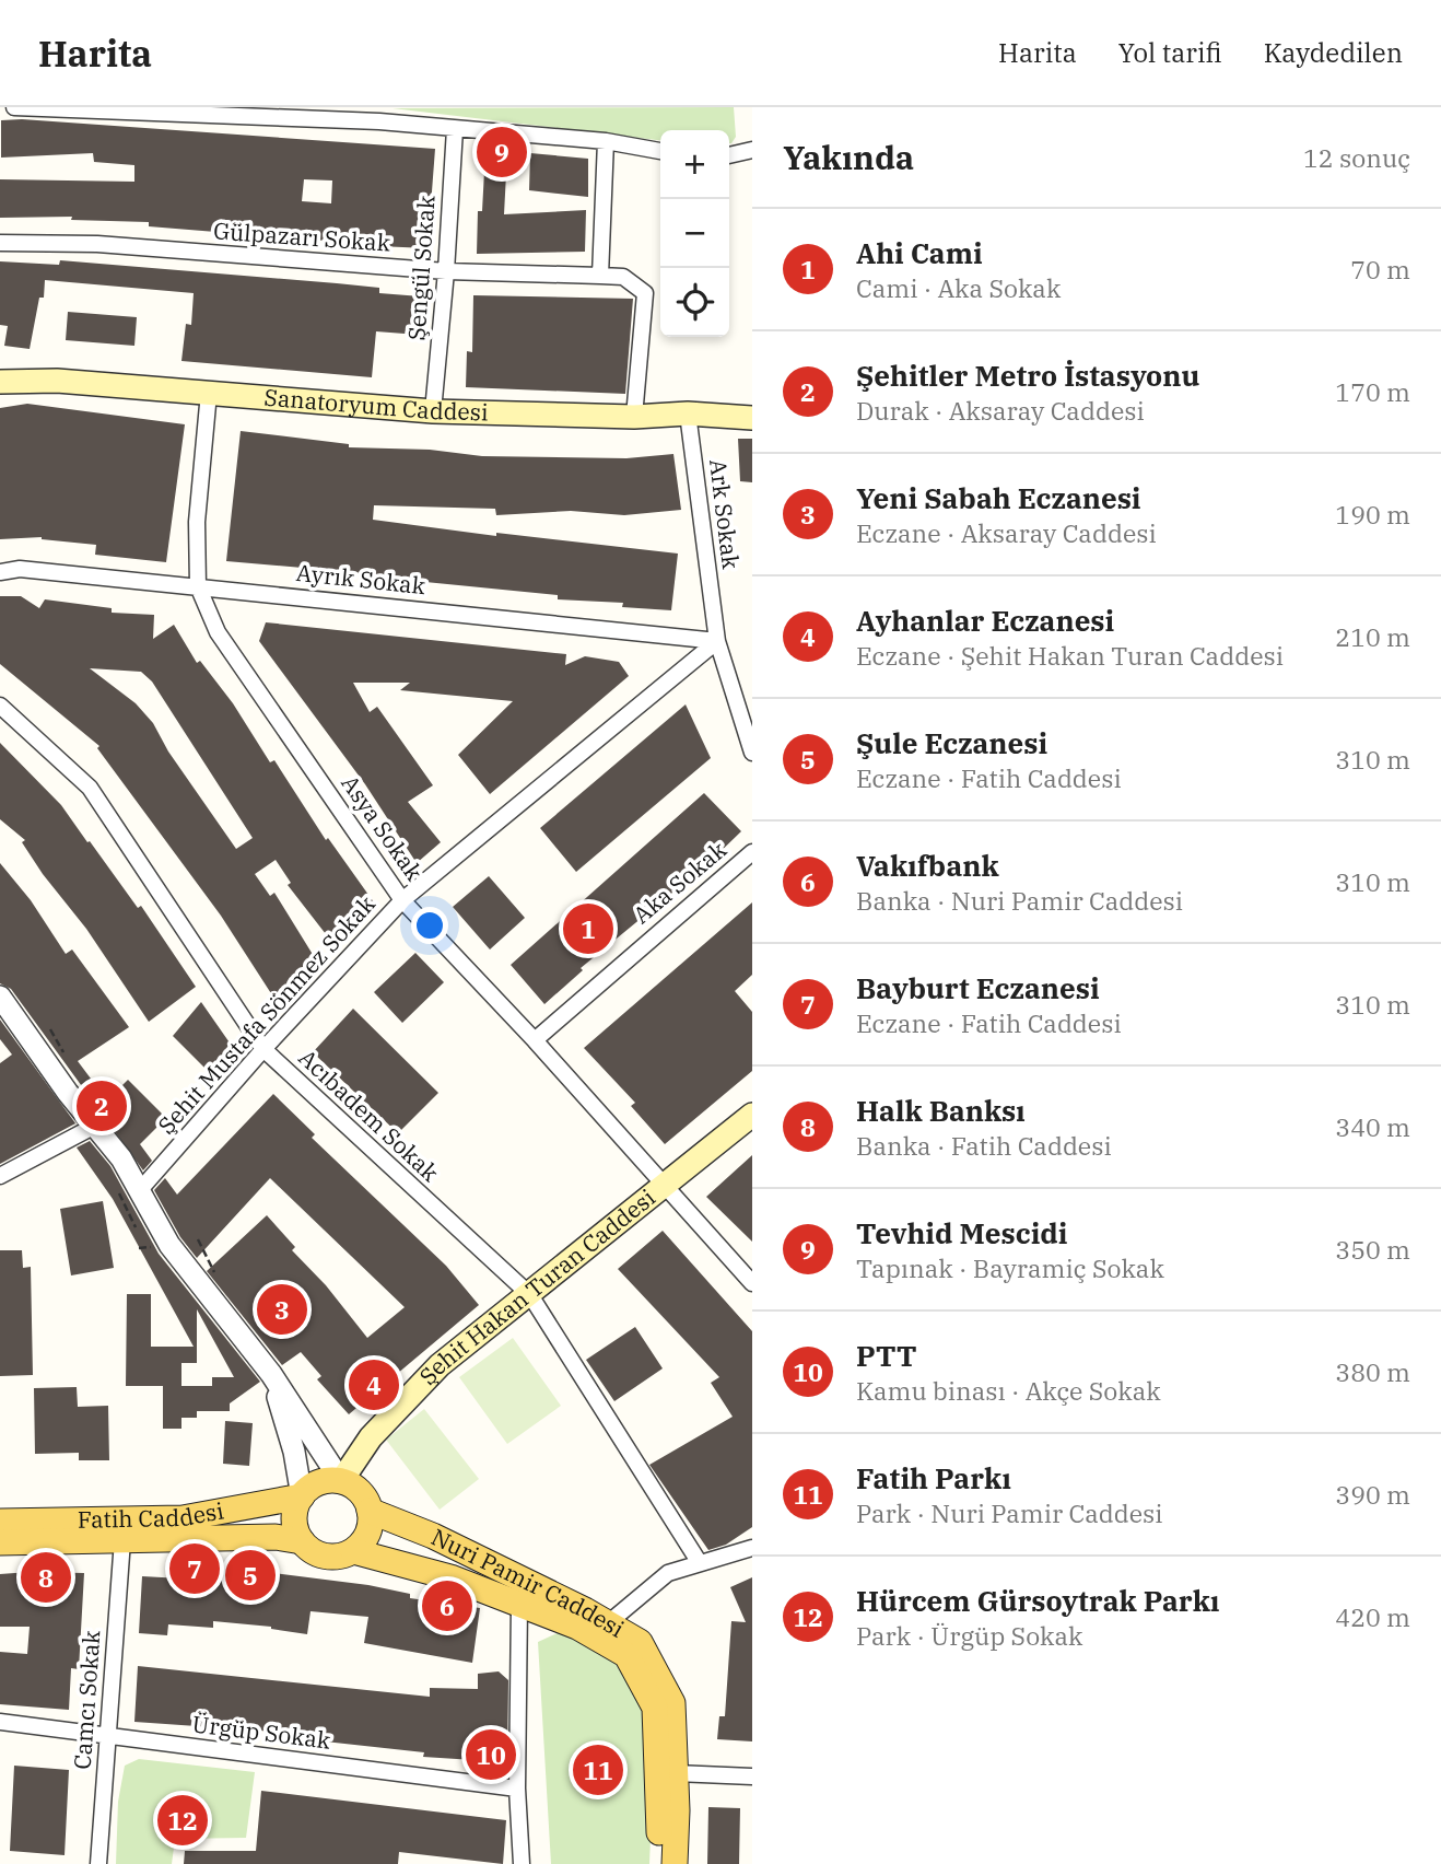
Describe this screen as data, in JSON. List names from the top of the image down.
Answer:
{
  "streets": {
    "main road": [
      "Sanatoryum Caddesi",
      "Şehit Hakan Turan Caddesi",
      "Fatih Caddesi",
      "Nuri Pamir Caddesi"
    ],
    "street": [
      "Gülpazarı Sokak",
      "Şengül Sokak",
      "Ark Sokak",
      "Ayrık Sokak",
      "Asya Sokak",
      "Aka Sokak",
      "Şehit Mustafa Sönmez Sokak",
      "Acıbadem Sokak",
      "Camcı Sokak",
      "Ürgüp Sokak"
    ]
  },
  "crossings": [
    ["Gülpazarı Sokak", "Şengül Sokak"],
    ["Gülpazarı Sokak", "Sanatoryum Caddesi"],
    ["Şengül Sokak", "Sanatoryum Caddesi"],
    ["Sanatoryum Caddesi", "Ark Sokak"],
    ["Sanatoryum Caddesi", "Asya Sokak"],
    ["Ark Sokak", "Ayrık Sokak"],
    ["Ark Sokak", "Şehit Mustafa Sönmez Sokak"],
    ["Ayrık Sokak", "Asya Sokak"],
    ["Ayrık Sokak", "Şehit Mustafa Sönmez Sokak"],
    ["Asya Sokak", "Aka Sokak"],
    ["Asya Sokak", "Şehit Mustafa Sönmez Sokak"],
    ["Asya Sokak", "Şehit Hakan Turan Caddesi"],
    ["Şehit Mustafa Sönmez Sokak", "Acıbadem Sokak"],
    ["Acıbadem Sokak", "Şehit Hakan Turan Caddesi"],
    ["Şehit Hakan Turan Caddesi", "Fatih Caddesi"],
    ["Şehit Hakan Turan Caddesi", "Nuri Pamir Caddesi"],
    ["Fatih Caddesi", "Nuri Pamir Caddesi"],
    ["Fatih Caddesi", "Camcı Sokak"],
    ["Camcı Sokak", "Ürgüp Sokak"]
  ],
  "page": {
    "header": "Harita",
    "nav": ["Harita", "Yol tarifi", "Kaydedilen"],
    "heading": ["Yakında", "12 sonuç"],
    "pins": [
      "9",
      "1",
      "2",
      "3",
      "4",
      "7",
      "5",
      "8",
      "6",
      "10",
      "11",
      "12"
    ],
    "map_buttons": ["+", "−"],
    "list": [
      {
        "mark": "1",
        "name": "Ahi Cami",
        "note": "Cami · Aka Sokak",
        "value": "70 m"
      },
      {
        "mark": "2",
        "name": "Şehitler Metro İstasyonu",
        "note": "Durak · Aksaray Caddesi",
        "value": "170 m"
      },
      {
        "mark": "3",
        "name": "Yeni Sabah Eczanesi",
        "note": "Eczane · Aksaray Caddesi",
        "value": "190 m"
      },
      {
        "mark": "4",
        "name": "Ayhanlar Eczanesi",
        "note": "Eczane · Şehit Hakan Turan Caddesi",
        "value": "210 m"
      },
      {
        "mark": "5",
        "name": "Şule Eczanesi",
        "note": "Eczane · Fatih Caddesi",
        "value": "310 m"
      },
      {
        "mark": "6",
        "name": "Vakıfbank",
        "note": "Banka · Nuri Pamir Caddesi",
        "value": "310 m"
      },
      {
        "mark": "7",
        "name": "Bayburt Eczanesi",
        "note": "Eczane · Fatih Caddesi",
        "value": "310 m"
      },
      {
        "mark": "8",
        "name": "Halk Banksı",
        "note": "Banka · Fatih Caddesi",
        "value": "340 m"
      },
      {
        "mark": "9",
        "name": "Tevhid Mescidi",
        "note": "Tapınak · Bayramiç Sokak",
        "value": "350 m"
      },
      {
        "mark": "10",
        "name": "PTT",
        "note": "Kamu binası · Akçe Sokak",
        "value": "380 m"
      },
      {
        "mark": "11",
        "name": "Fatih Parkı",
        "note": "Park · Nuri Pamir Caddesi",
        "value": "390 m"
      },
      {
        "mark": "12",
        "name": "Hürcem Gürsoytrak Parkı",
        "note": "Park · Ürgüp Sokak",
        "value": "420 m"
      }
    ]
  }
}
